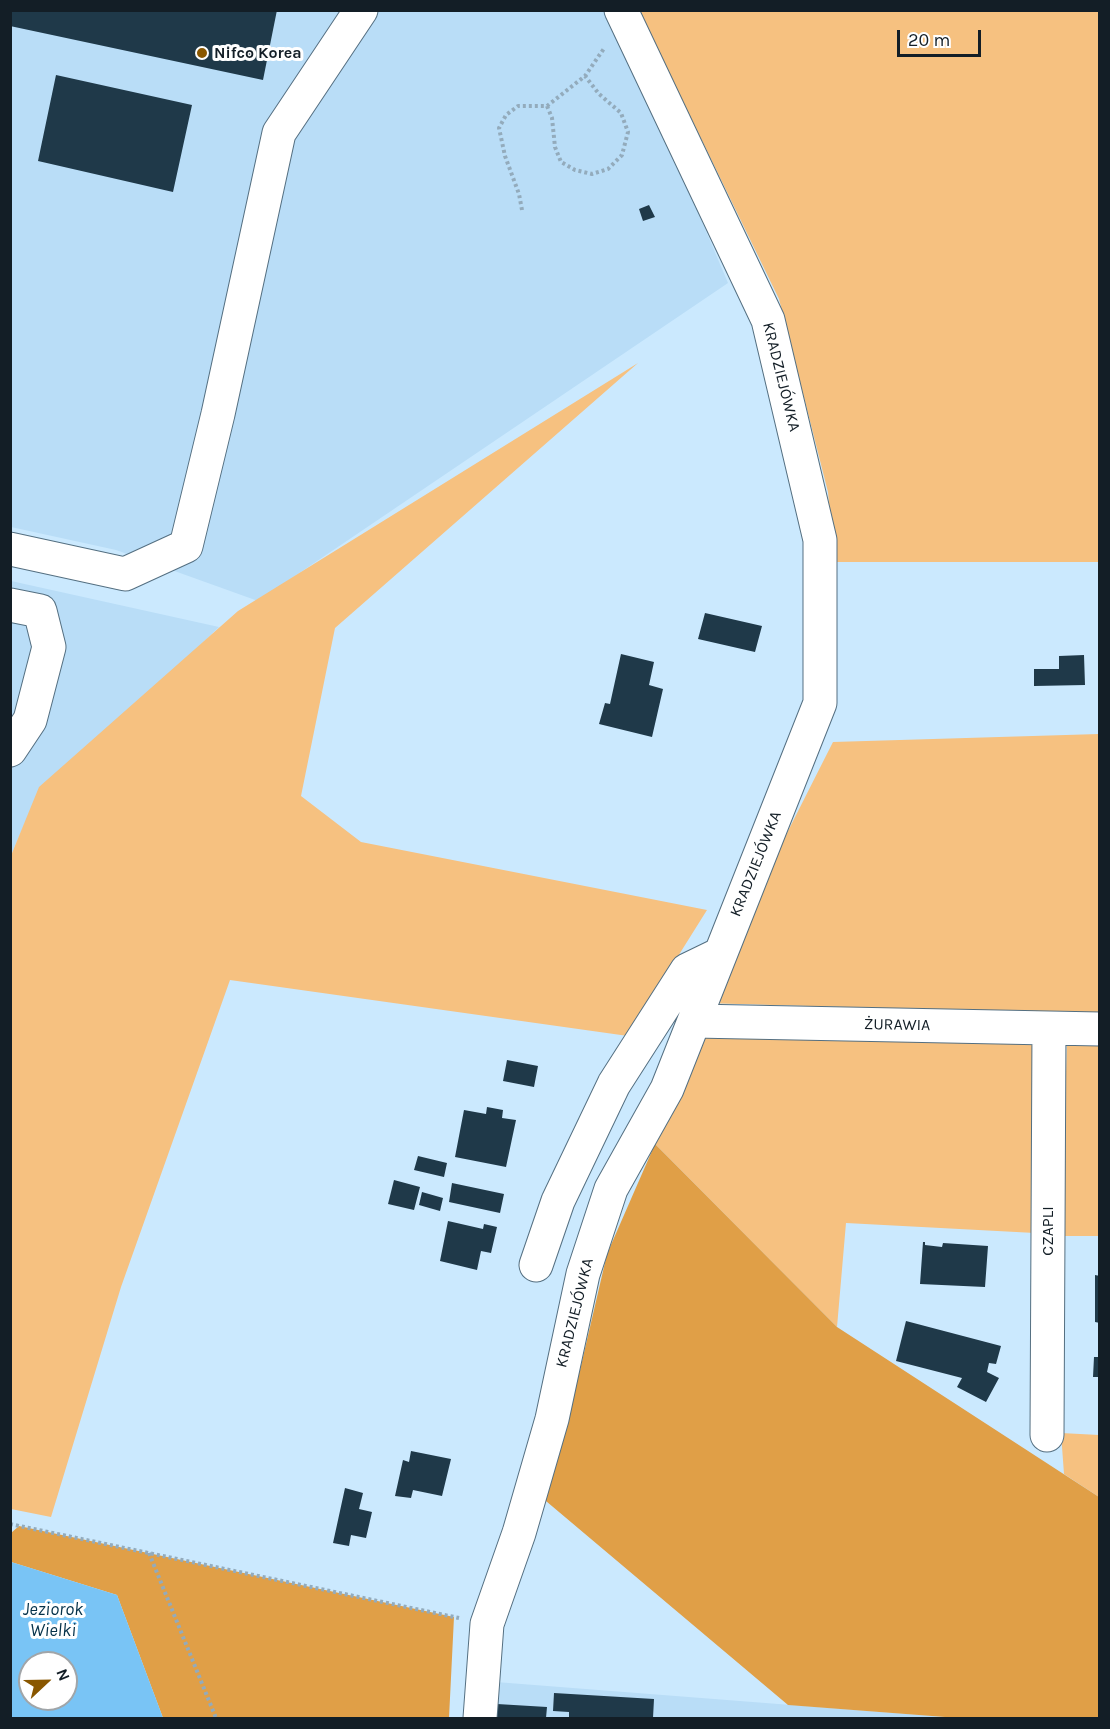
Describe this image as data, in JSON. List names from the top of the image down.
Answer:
{
  "streets": {
    "street": ["KRADZIEJÓWKA", "ŻURAWIA", "CZAPLI"]
  },
  "crossings": [
    ["KRADZIEJÓWKA", "ŻURAWIA"],
    ["ŻURAWIA", "CZAPLI"]
  ],
  "water": ["Jeziorok Wielki"],
  "places": ["Nifco Korea"],
  "scale_bar": "20 m",
  "north": "right"
}
